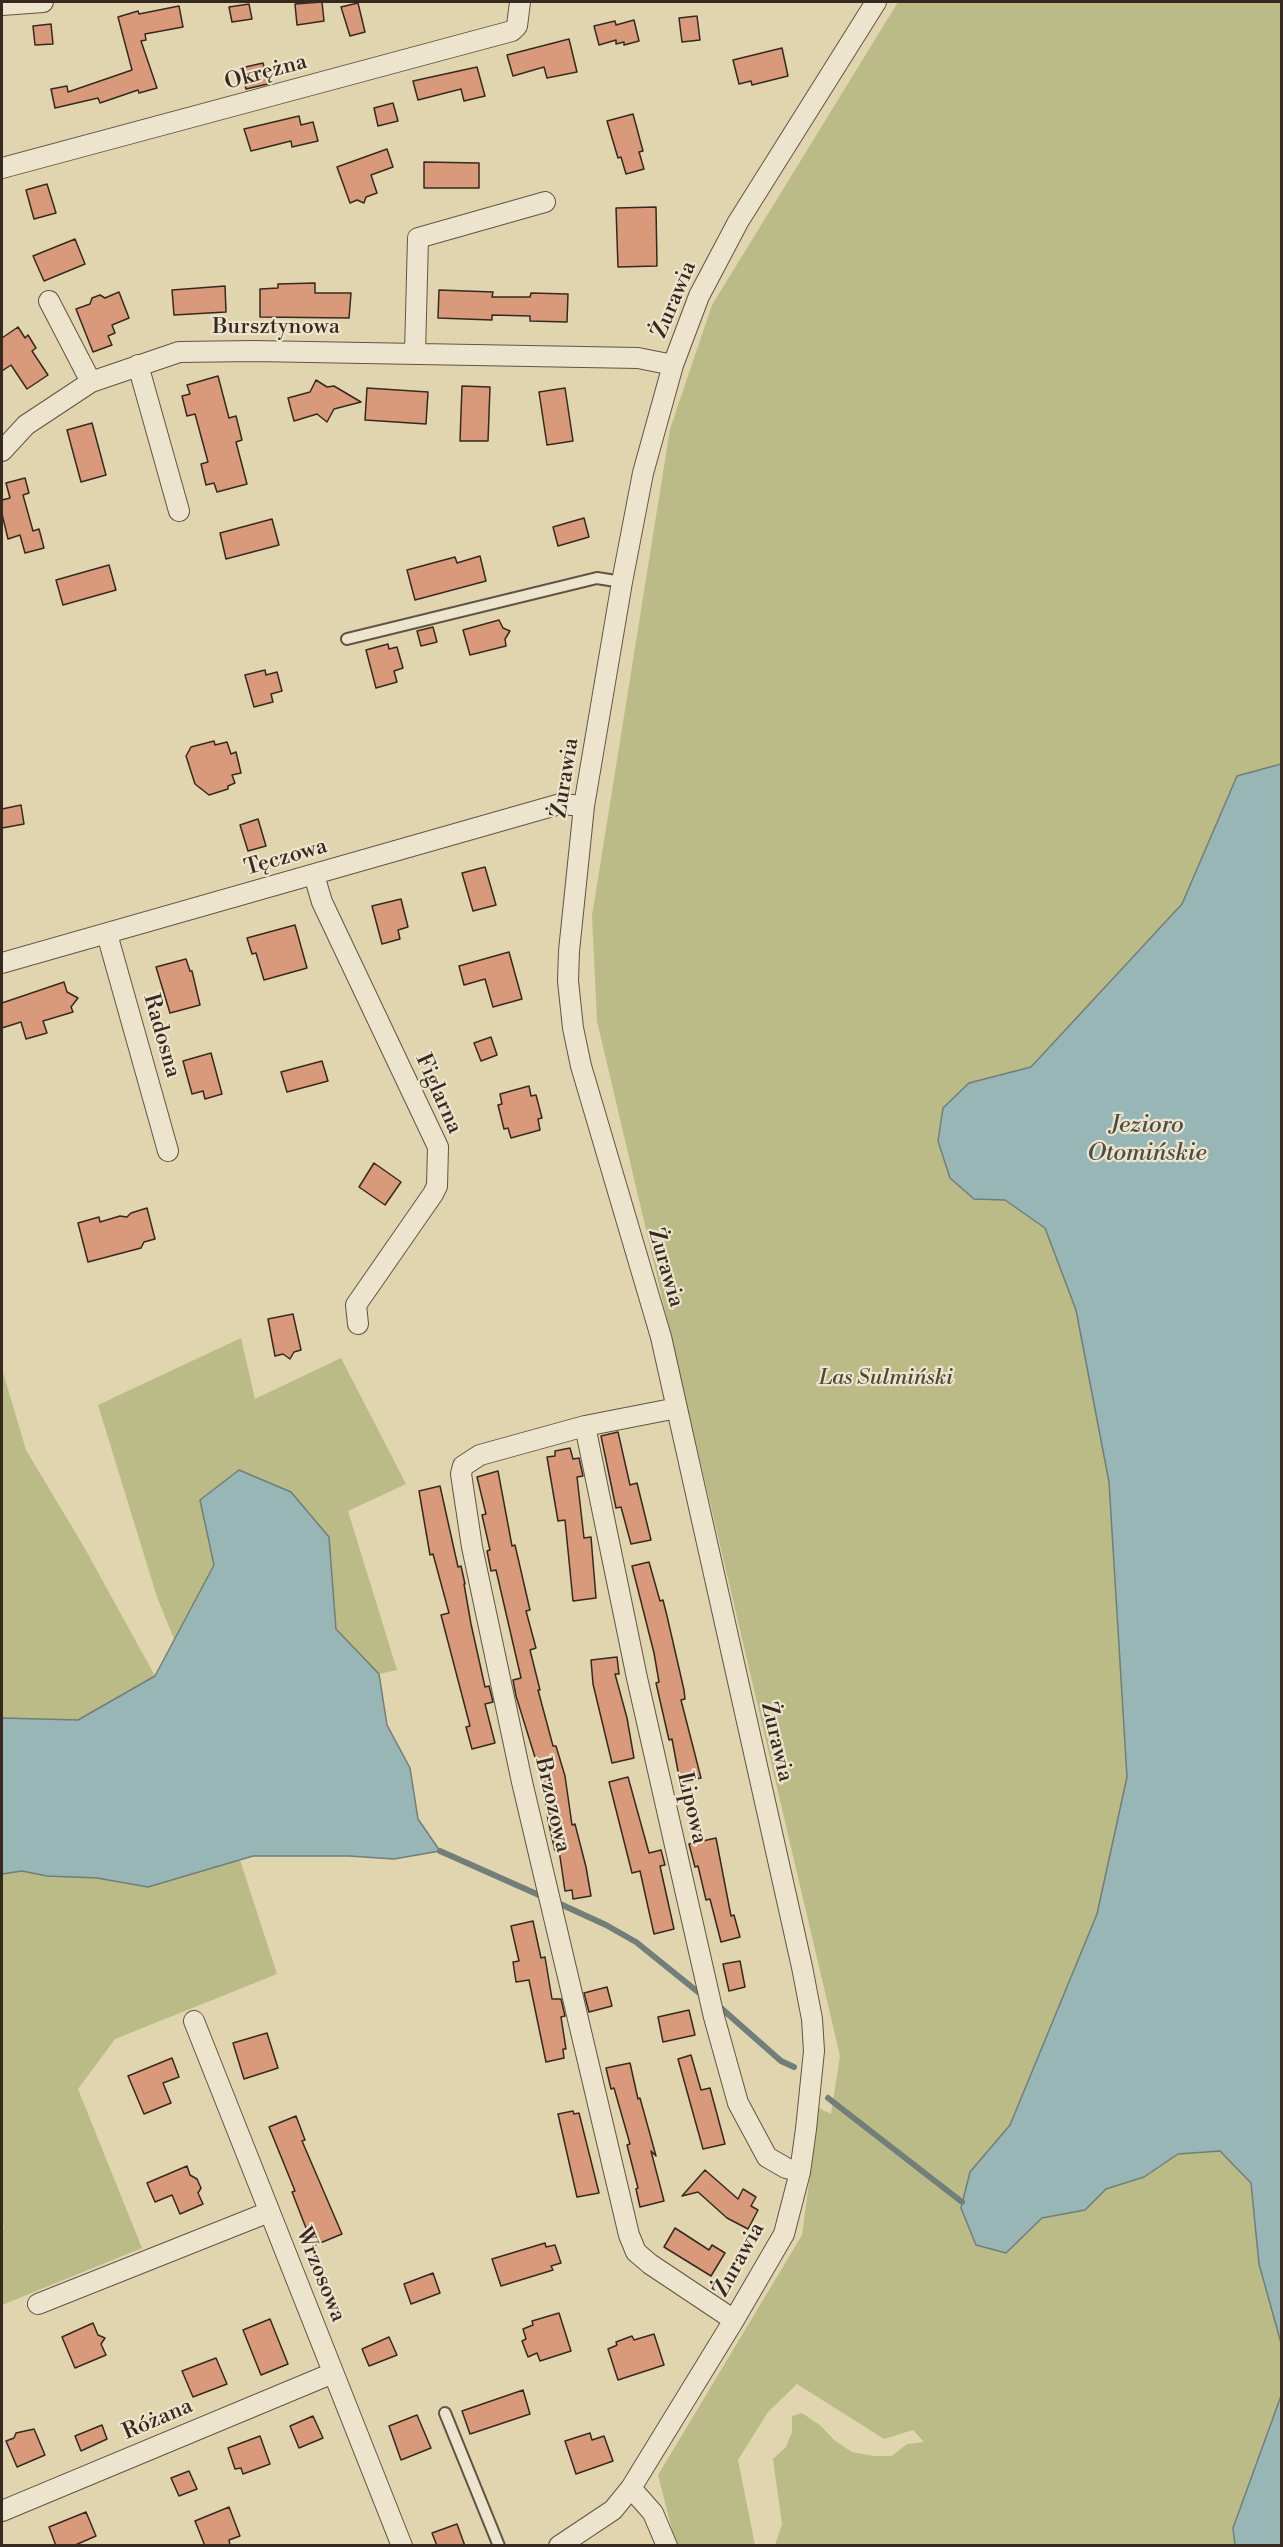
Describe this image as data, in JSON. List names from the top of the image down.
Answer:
{
  "streets": {
    "street": [
      "Okrężna",
      "Żurawia",
      "Bursztynowa",
      "Tęczowa",
      "Radosna",
      "Figlarna",
      "Brzozowa",
      "Lipowa",
      "Wrzosowa",
      "Różana"
    ]
  },
  "crossings": [
    ["Żurawia", "Bursztynowa"],
    ["Żurawia", "Tęczowa"],
    ["Żurawia", "Brzozowa"],
    ["Żurawia", "Lipowa"],
    ["Tęczowa", "Radosna"],
    ["Tęczowa", "Figlarna"],
    ["Brzozowa", "Lipowa"],
    ["Wrzosowa", "Różana"]
  ],
  "water": ["Jezioro Otomińskie"],
  "parks": ["Las Sulmiński"]
}
